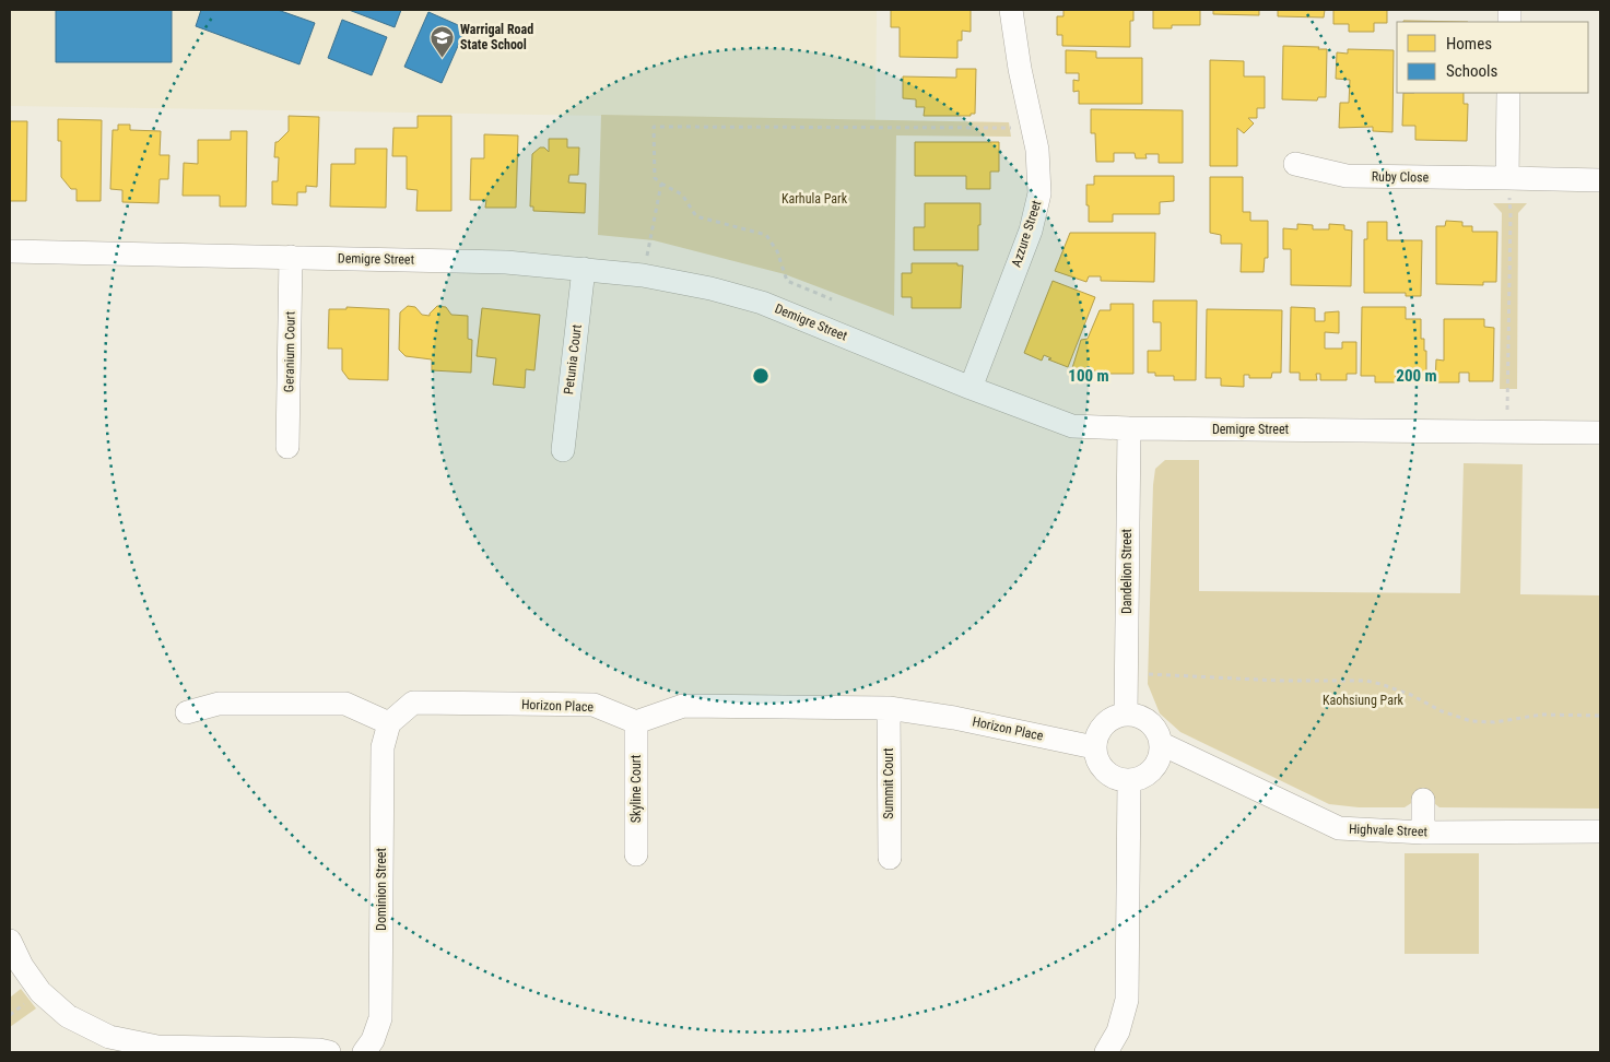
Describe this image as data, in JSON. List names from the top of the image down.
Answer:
{
  "streets": {
    "street": [
      "Ruby Close",
      "Azzure Street",
      "Demigre Street",
      "Geranium Court",
      "Petunia Court",
      "Dandelion Street",
      "Horizon Place",
      "Summit Court",
      "Skyline Court",
      "Highvale Street",
      "Dominion Street"
    ]
  },
  "crossings": [
    ["Azzure Street", "Demigre Street"],
    ["Demigre Street", "Geranium Court"],
    ["Demigre Street", "Petunia Court"],
    ["Demigre Street", "Dandelion Street"],
    ["Dandelion Street", "Horizon Place"],
    ["Dandelion Street", "Highvale Street"],
    ["Horizon Place", "Summit Court"],
    ["Horizon Place", "Skyline Court"],
    ["Horizon Place", "Highvale Street"],
    ["Horizon Place", "Dominion Street"]
  ],
  "parks": ["Karhula Park", "Kaohsiung Park"],
  "places": {
    "school or university": ["Warrigal Road State School"]
  },
  "legend": ["Homes", "Schools"],
  "rings": ["100 m", "200 m"]
}
